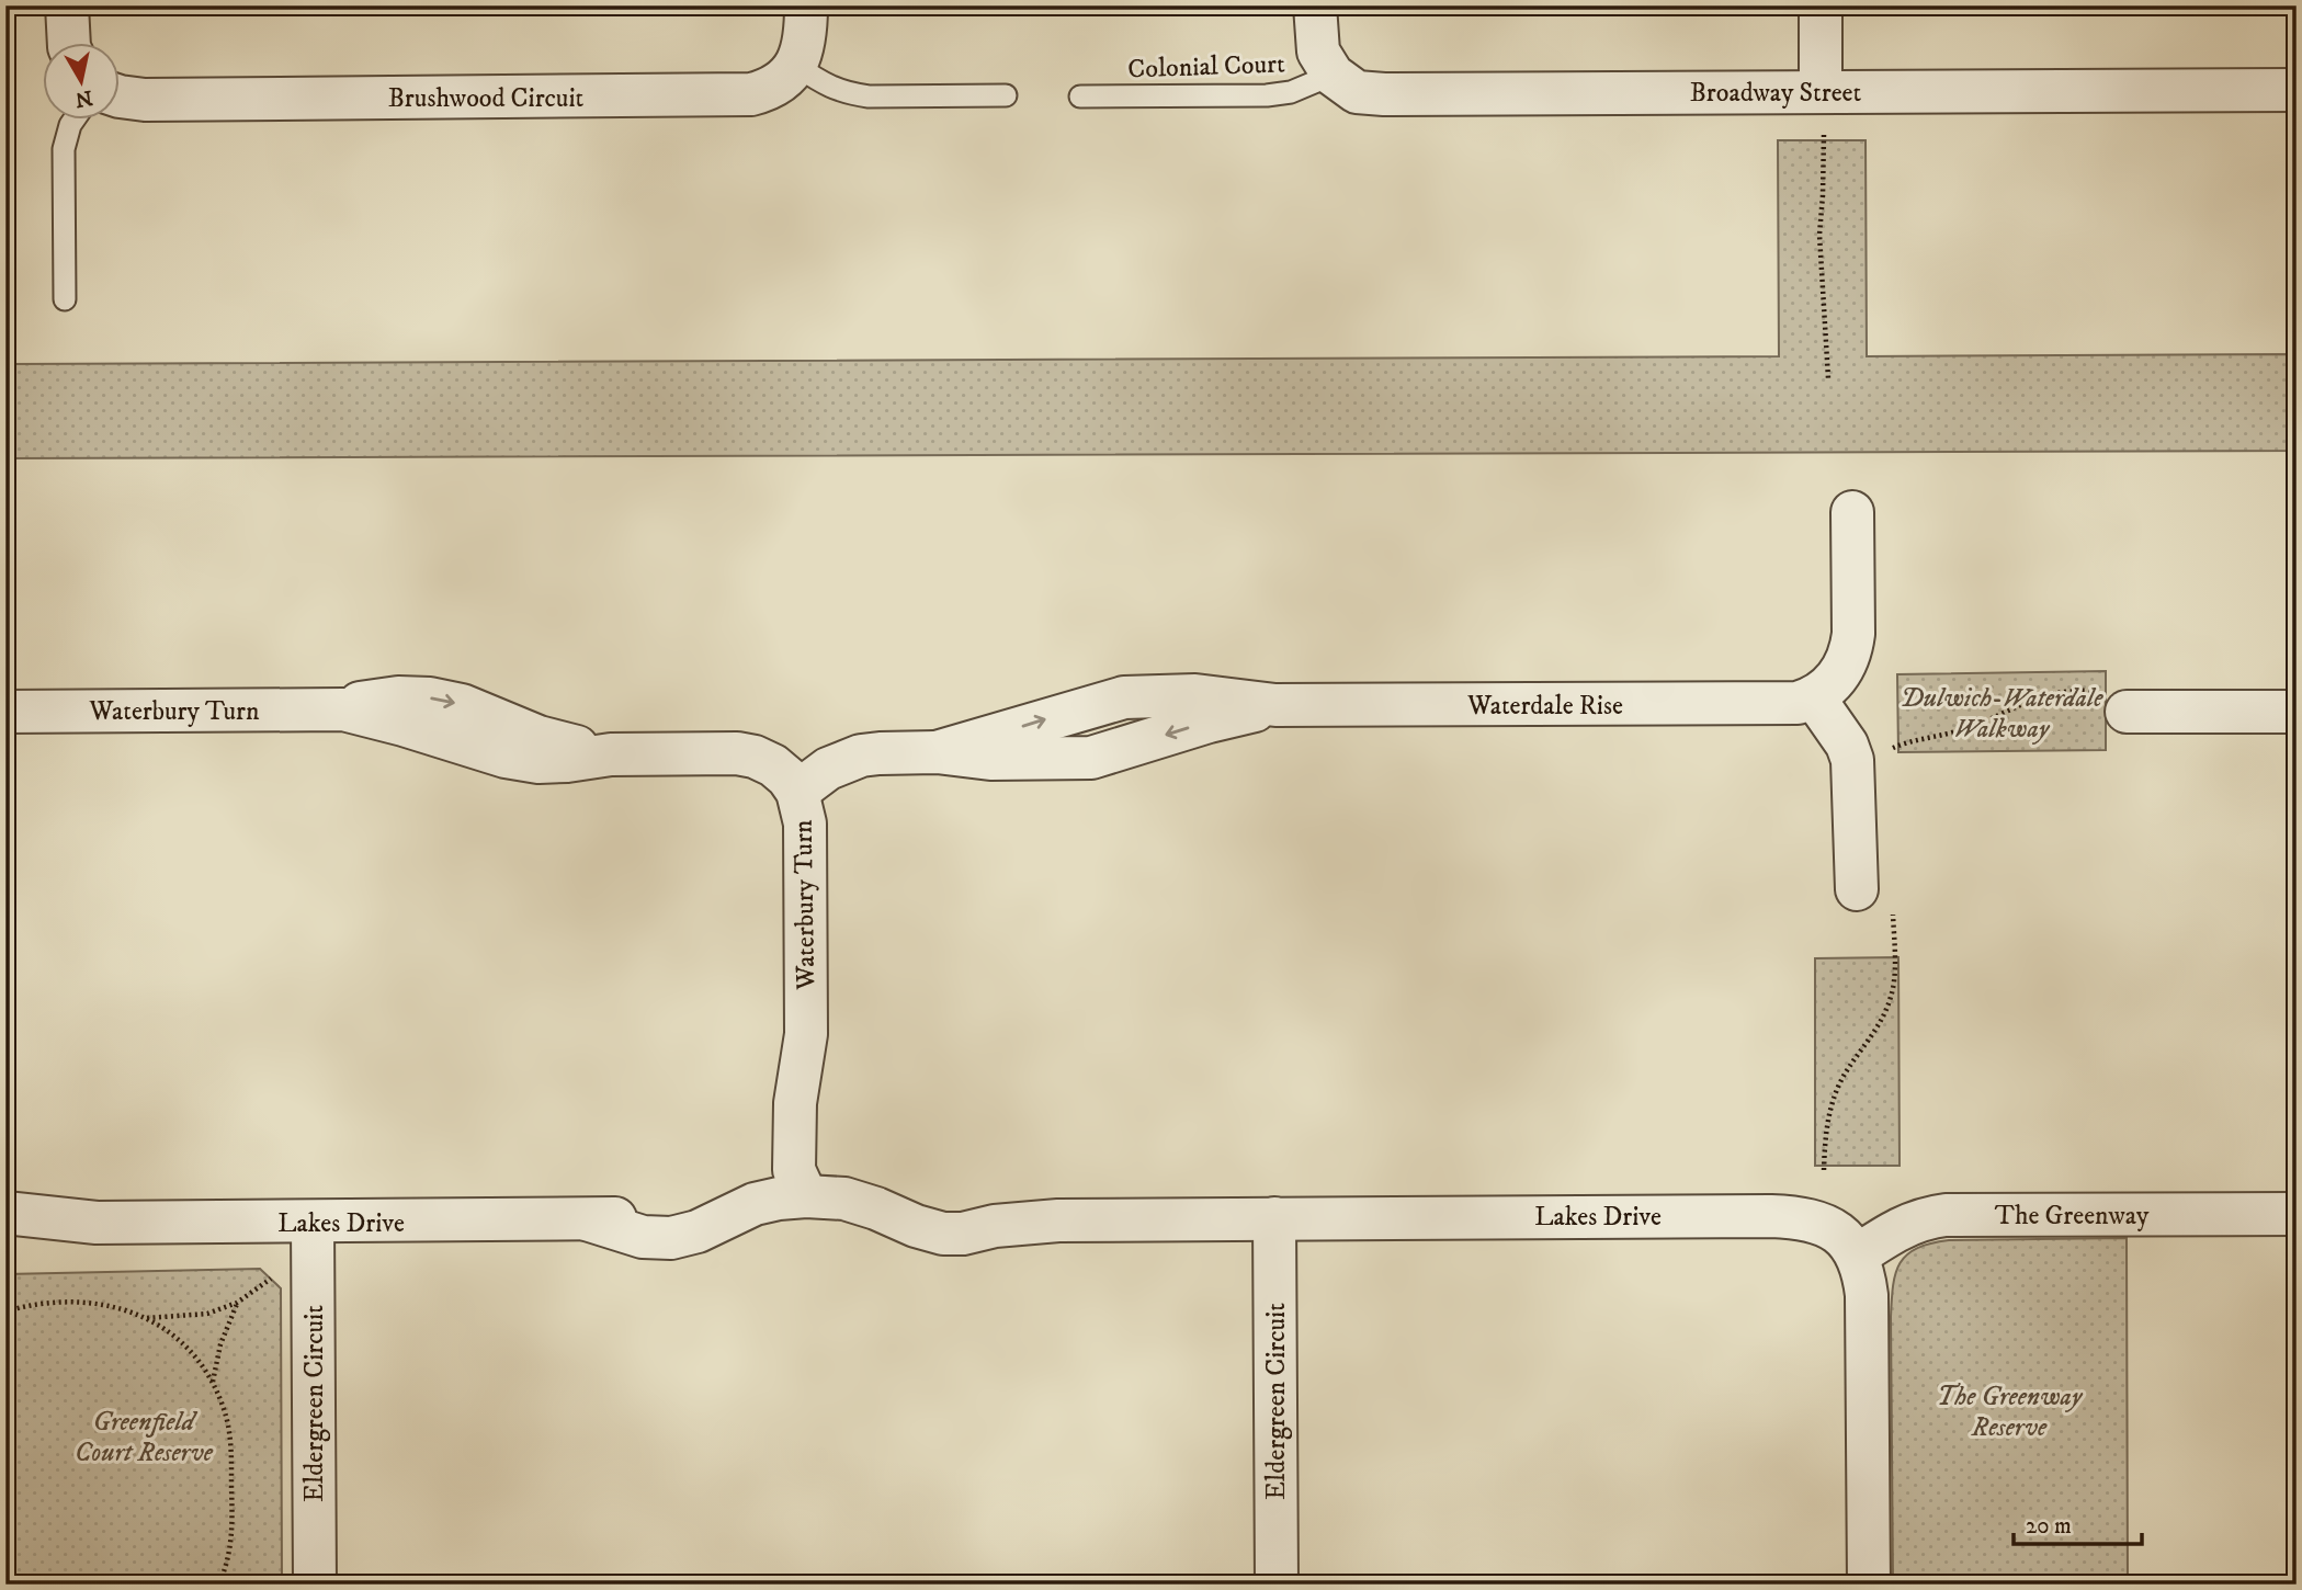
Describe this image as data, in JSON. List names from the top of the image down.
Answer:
{
  "streets": {
    "street": [
      "Broadway Street",
      "Brushwood Circuit",
      "Waterdale Rise",
      "Waterbury Turn",
      "The Greenway",
      "Lakes Drive",
      "Eldergreen Circuit"
    ],
    "lane": ["Colonial Court"]
  },
  "crossings": [
    ["Colonial Court", "Broadway Street"],
    ["Waterdale Rise", "Waterbury Turn"],
    ["Waterbury Turn", "Lakes Drive"],
    ["The Greenway", "Lakes Drive"],
    ["Lakes Drive", "Eldergreen Circuit"]
  ],
  "parks": ["Dulwich-Waterdale Walkway", "The Greenway Reserve", "Greenfield Court Reserve"],
  "scale_bar": "20 m",
  "north": "bottom"
}
